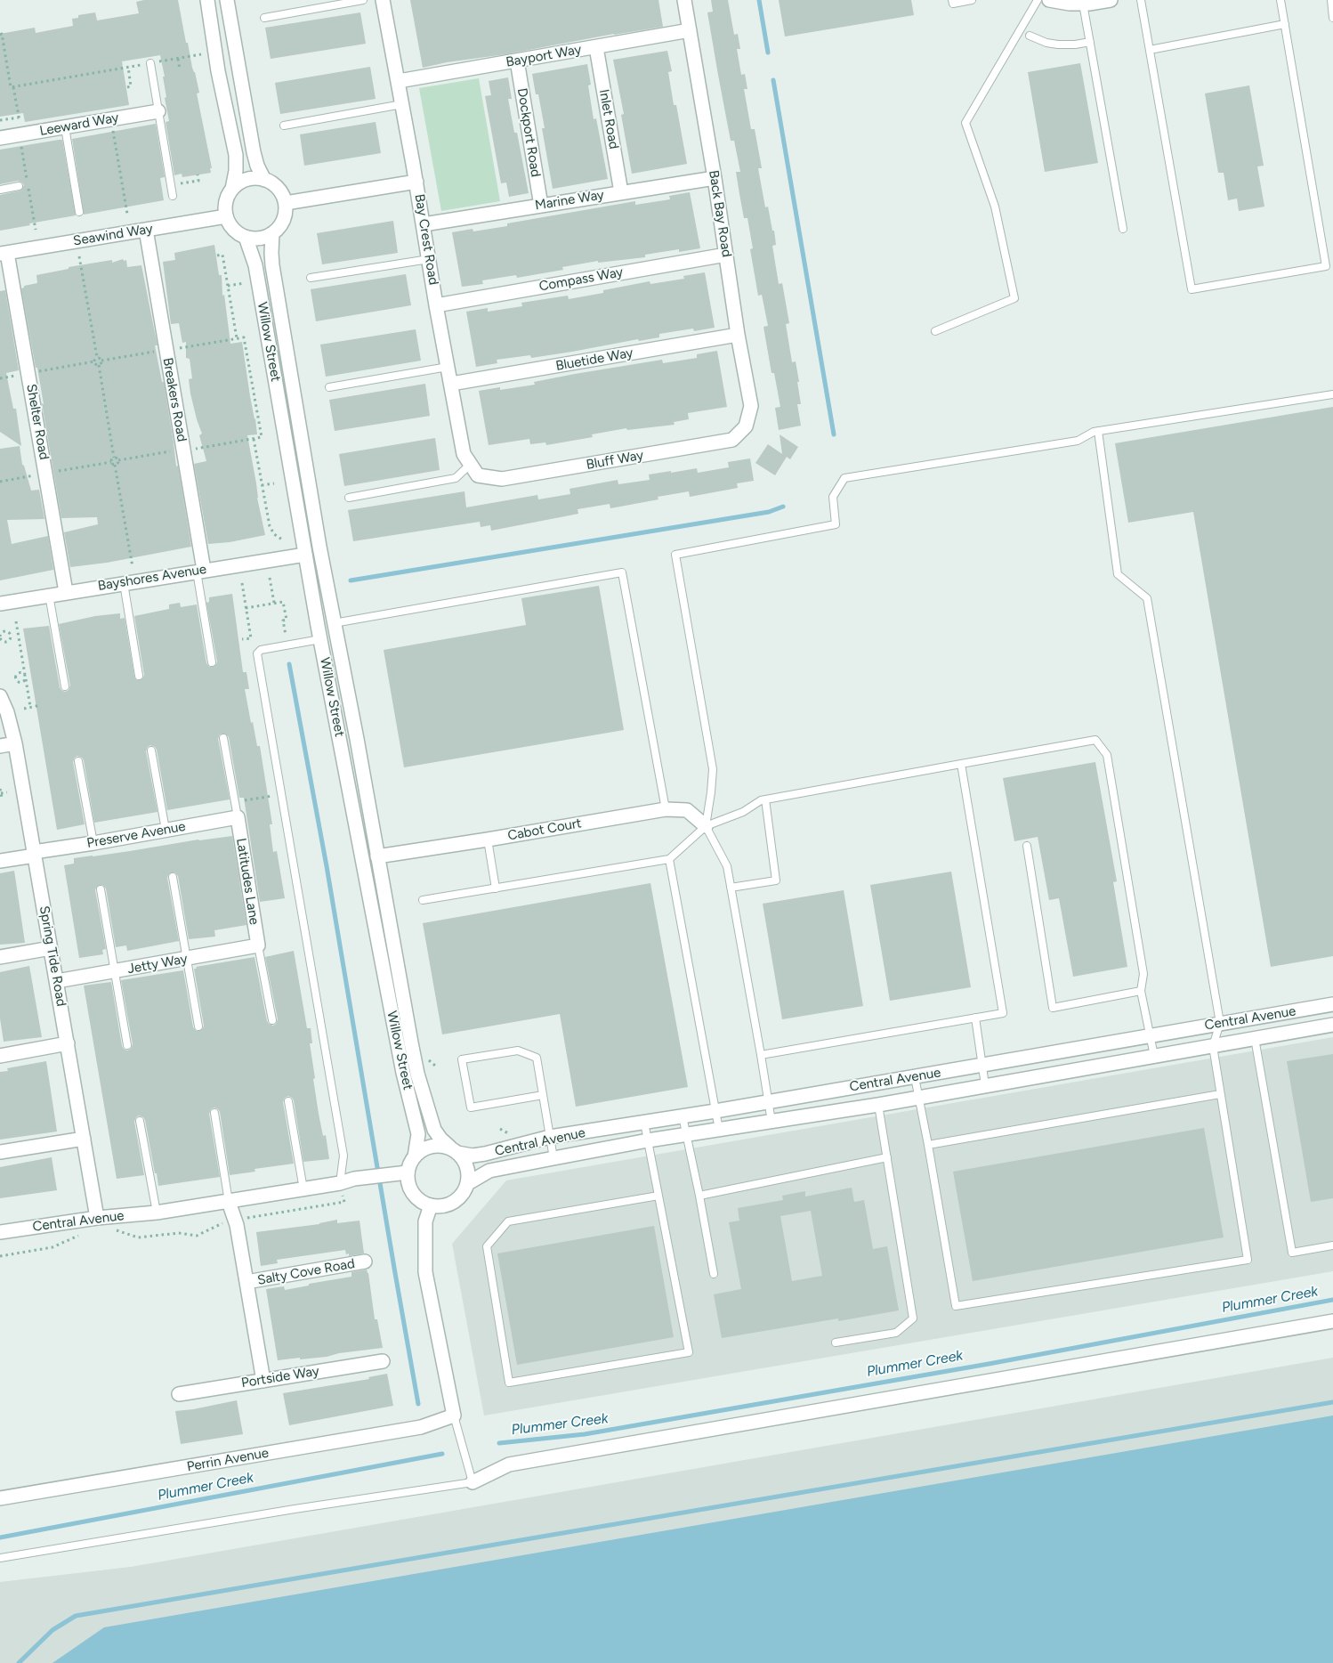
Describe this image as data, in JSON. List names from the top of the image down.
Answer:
{
  "streets": {
    "street": [
      "Bayport Way",
      "Inlet Road",
      "Leeward Way",
      "Dockport Road",
      "Marine Way",
      "Back Bay Road",
      "Seawind Way",
      "Bay Crest Road",
      "Compass Way",
      "Willow Street",
      "Bluetide Way",
      "Breakers Road",
      "Shelter Road",
      "Bluff Way",
      "Bayshores Avenue",
      "Cabot Court",
      "Preserve Avenue",
      "Latitudes Lane",
      "Spring Tide Road",
      "Jetty Way",
      "Central Avenue",
      "Salty Cove Road",
      "Portside Way",
      "Perrin Avenue"
    ]
  },
  "crossings": [
    ["Bayport Way", "Inlet Road"],
    ["Bayport Way", "Dockport Road"],
    ["Bayport Way", "Back Bay Road"],
    ["Bayport Way", "Bay Crest Road"],
    ["Inlet Road", "Marine Way"],
    ["Dockport Road", "Marine Way"],
    ["Marine Way", "Back Bay Road"],
    ["Marine Way", "Bay Crest Road"],
    ["Back Bay Road", "Compass Way"],
    ["Back Bay Road", "Bluetide Way"],
    ["Back Bay Road", "Bluff Way"],
    ["Seawind Way", "Willow Street"],
    ["Seawind Way", "Breakers Road"],
    ["Seawind Way", "Shelter Road"],
    ["Bay Crest Road", "Compass Way"],
    ["Bay Crest Road", "Bluetide Way"],
    ["Bay Crest Road", "Bluff Way"],
    ["Willow Street", "Bayshores Avenue"],
    ["Willow Street", "Cabot Court"],
    ["Willow Street", "Central Avenue"],
    ["Breakers Road", "Bayshores Avenue"],
    ["Shelter Road", "Bayshores Avenue"],
    ["Preserve Avenue", "Latitudes Lane"],
    ["Preserve Avenue", "Spring Tide Road"],
    ["Latitudes Lane", "Jetty Way"],
    ["Spring Tide Road", "Jetty Way"],
    ["Spring Tide Road", "Central Avenue"],
    ["Central Avenue", "Salty Cove Road"],
    ["Salty Cove Road", "Portside Way"]
  ],
  "water": ["Plummer Creek"]
}
